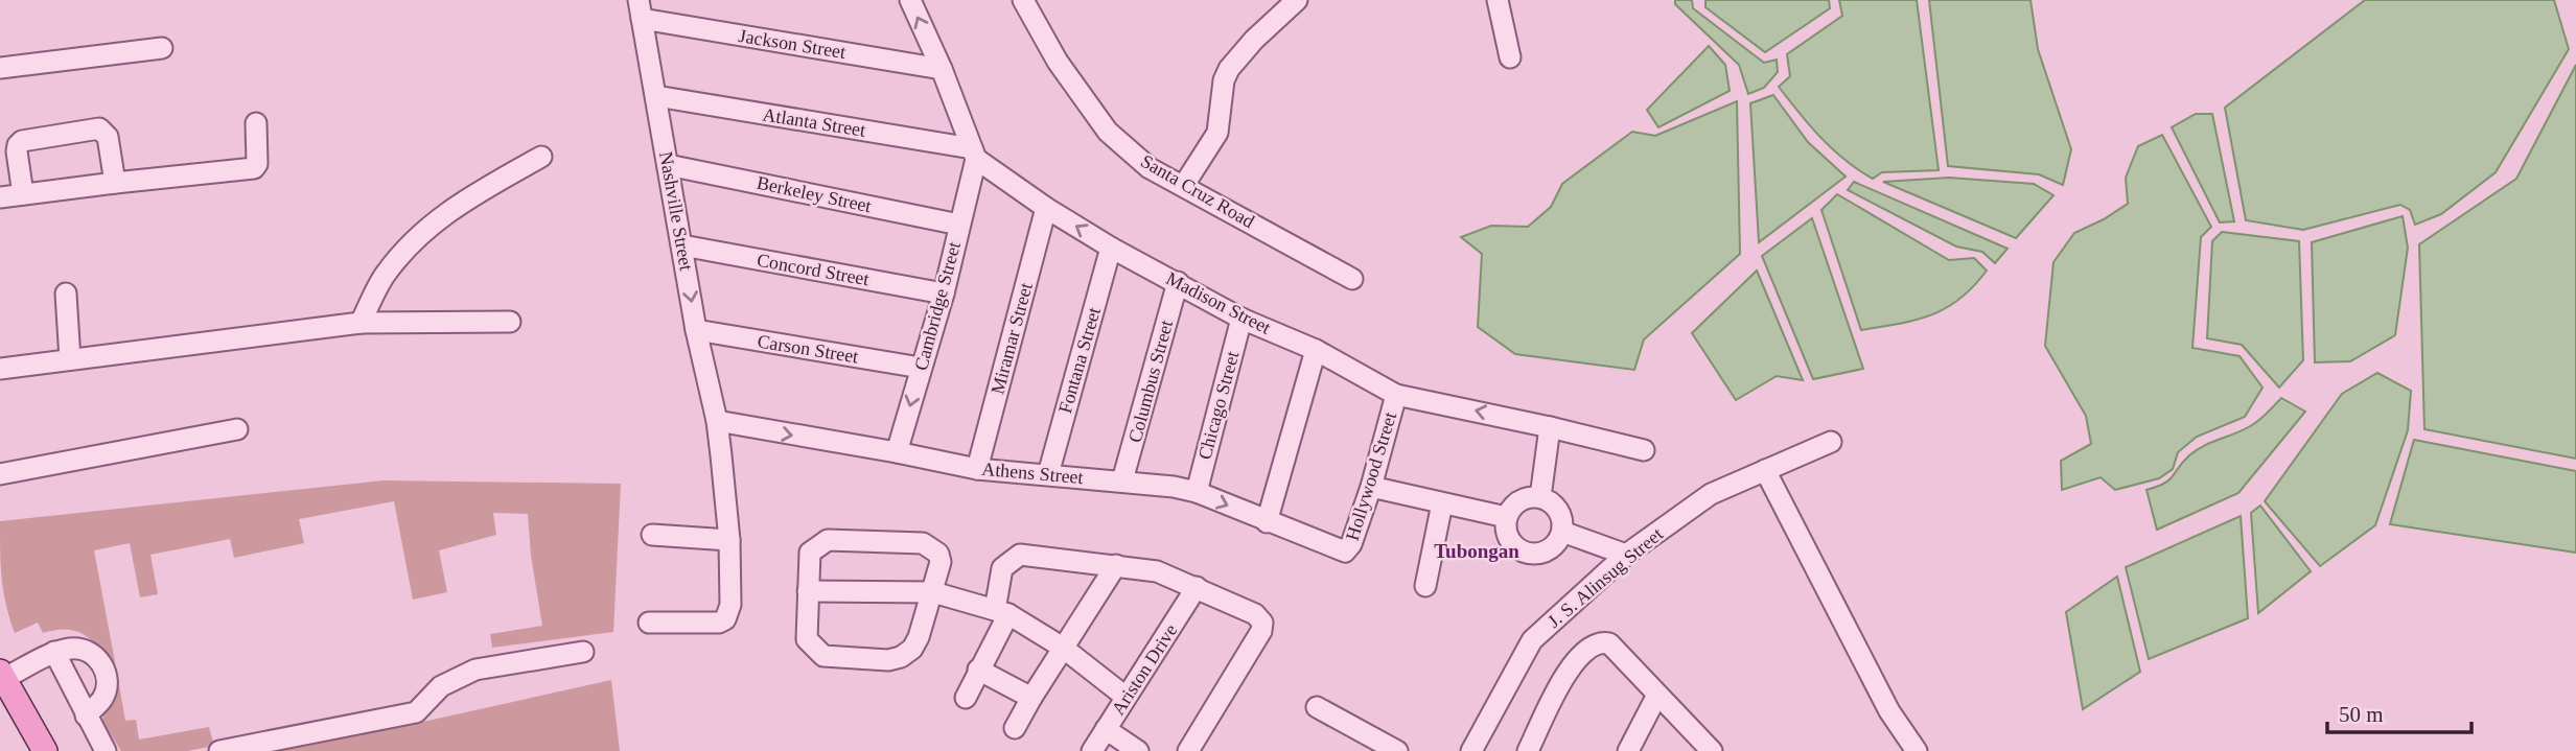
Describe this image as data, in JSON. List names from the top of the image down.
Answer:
{
  "streets": {
    "street": [
      "Jackson Street",
      "Atlanta Street",
      "Santa Cruz Road",
      "Berkeley Street",
      "Nashville Street",
      "Concord Street",
      "Madison Street",
      "Cambridge Street",
      "Miramar Street",
      "Carson Street",
      "Fontana Street",
      "Columbus Street",
      "Chicago Street",
      "Athens Street",
      "Hollywood Street",
      "J. S. Alinsug Street",
      "Ariston Drive"
    ]
  },
  "crossings": [
    ["Jackson Street", "Nashville Street"],
    ["Atlanta Street", "Nashville Street"],
    ["Atlanta Street", "Madison Street"],
    ["Atlanta Street", "Cambridge Street"],
    ["Berkeley Street", "Nashville Street"],
    ["Berkeley Street", "Cambridge Street"],
    ["Nashville Street", "Concord Street"],
    ["Nashville Street", "Carson Street"],
    ["Nashville Street", "Athens Street"],
    ["Concord Street", "Cambridge Street"],
    ["Madison Street", "Cambridge Street"],
    ["Madison Street", "Miramar Street"],
    ["Madison Street", "Fontana Street"],
    ["Madison Street", "Columbus Street"],
    ["Madison Street", "Chicago Street"],
    ["Madison Street", "Hollywood Street"],
    ["Cambridge Street", "Carson Street"],
    ["Cambridge Street", "Athens Street"],
    ["Miramar Street", "Athens Street"],
    ["Fontana Street", "Athens Street"],
    ["Columbus Street", "Athens Street"],
    ["Chicago Street", "Athens Street"],
    ["Athens Street", "Hollywood Street"]
  ],
  "districts": ["Tubongan"],
  "scale_bar": "50 m"
}
